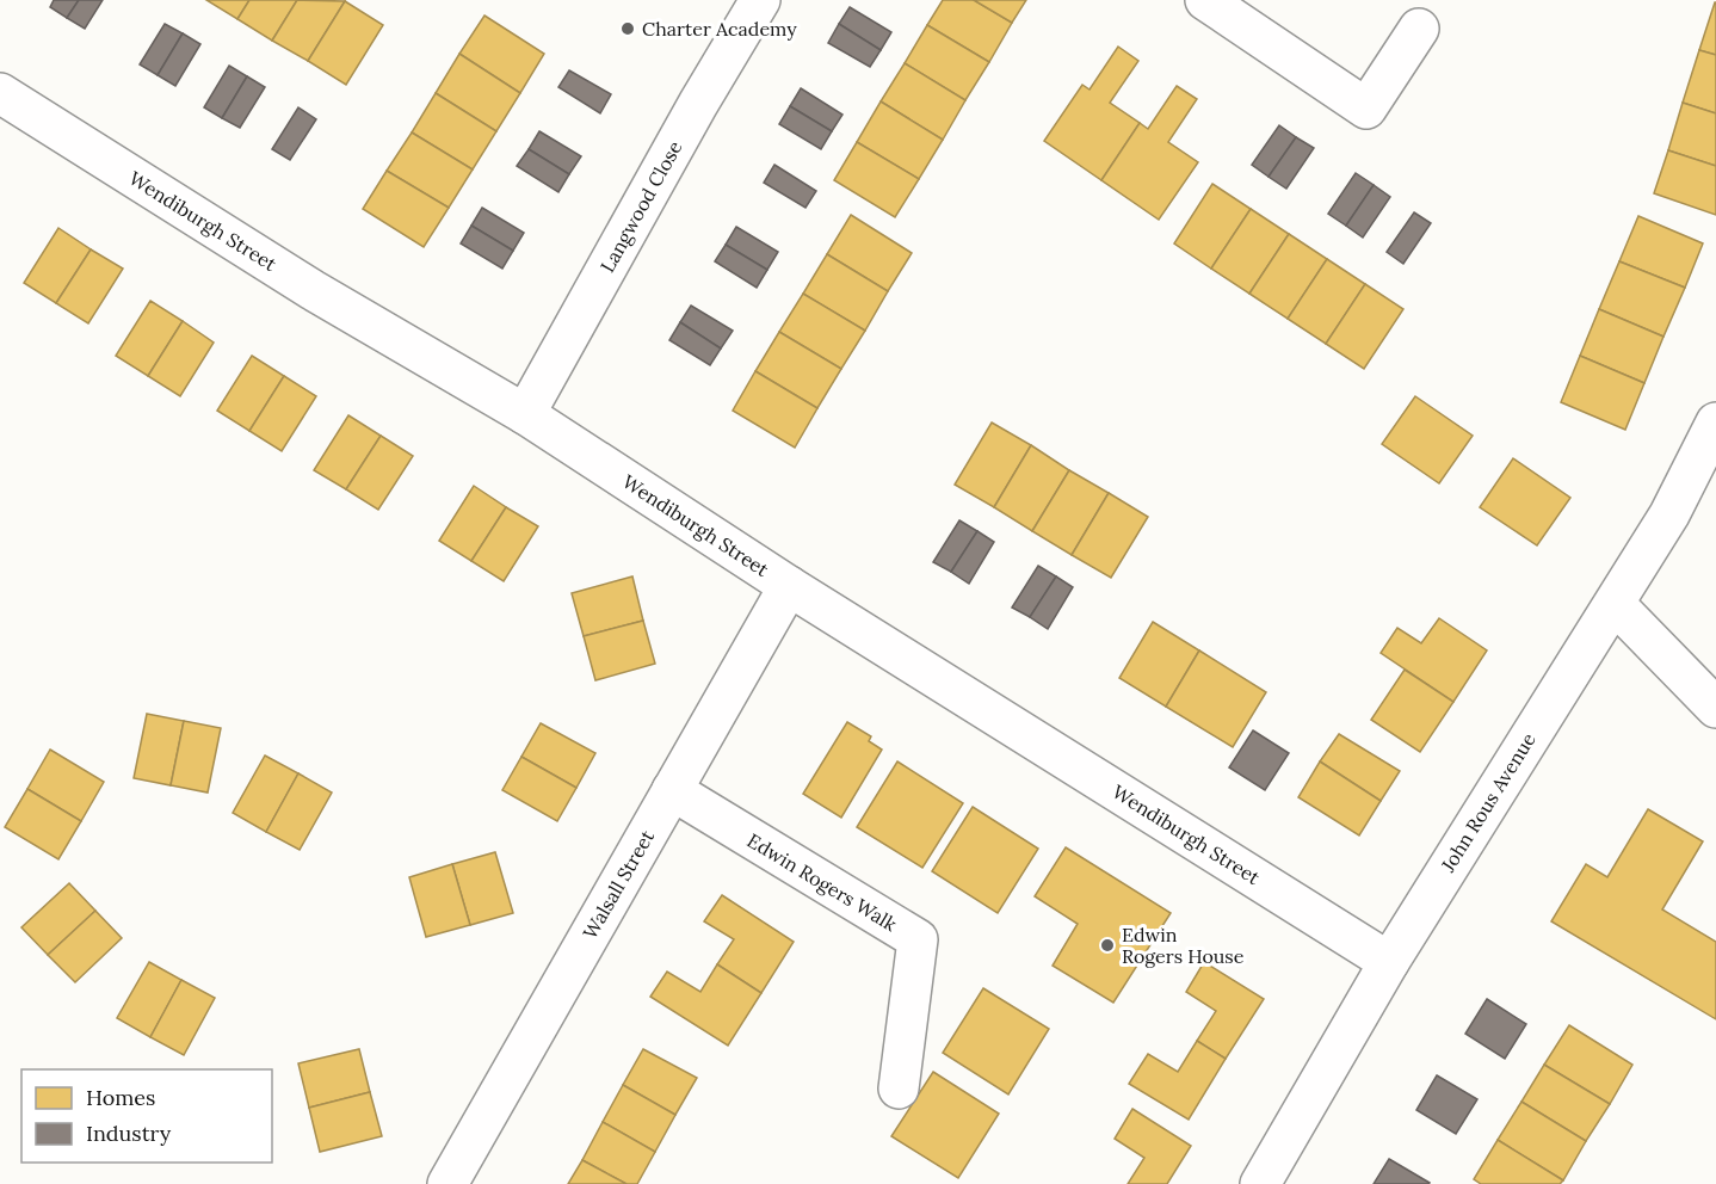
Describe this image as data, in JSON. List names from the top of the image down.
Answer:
{
  "streets": {
    "street": [
      "Langwood Close",
      "Wendiburgh Street",
      "John Rous Avenue",
      "Edwin Rogers Walk",
      "Walsall Street"
    ]
  },
  "crossings": [
    ["Langwood Close", "Wendiburgh Street"],
    ["Wendiburgh Street", "John Rous Avenue"],
    ["Wendiburgh Street", "Walsall Street"],
    ["Edwin Rogers Walk", "Walsall Street"]
  ],
  "places": ["Charter Academy", "Edwin Rogers House"],
  "legend": ["Homes", "Industry"]
}
